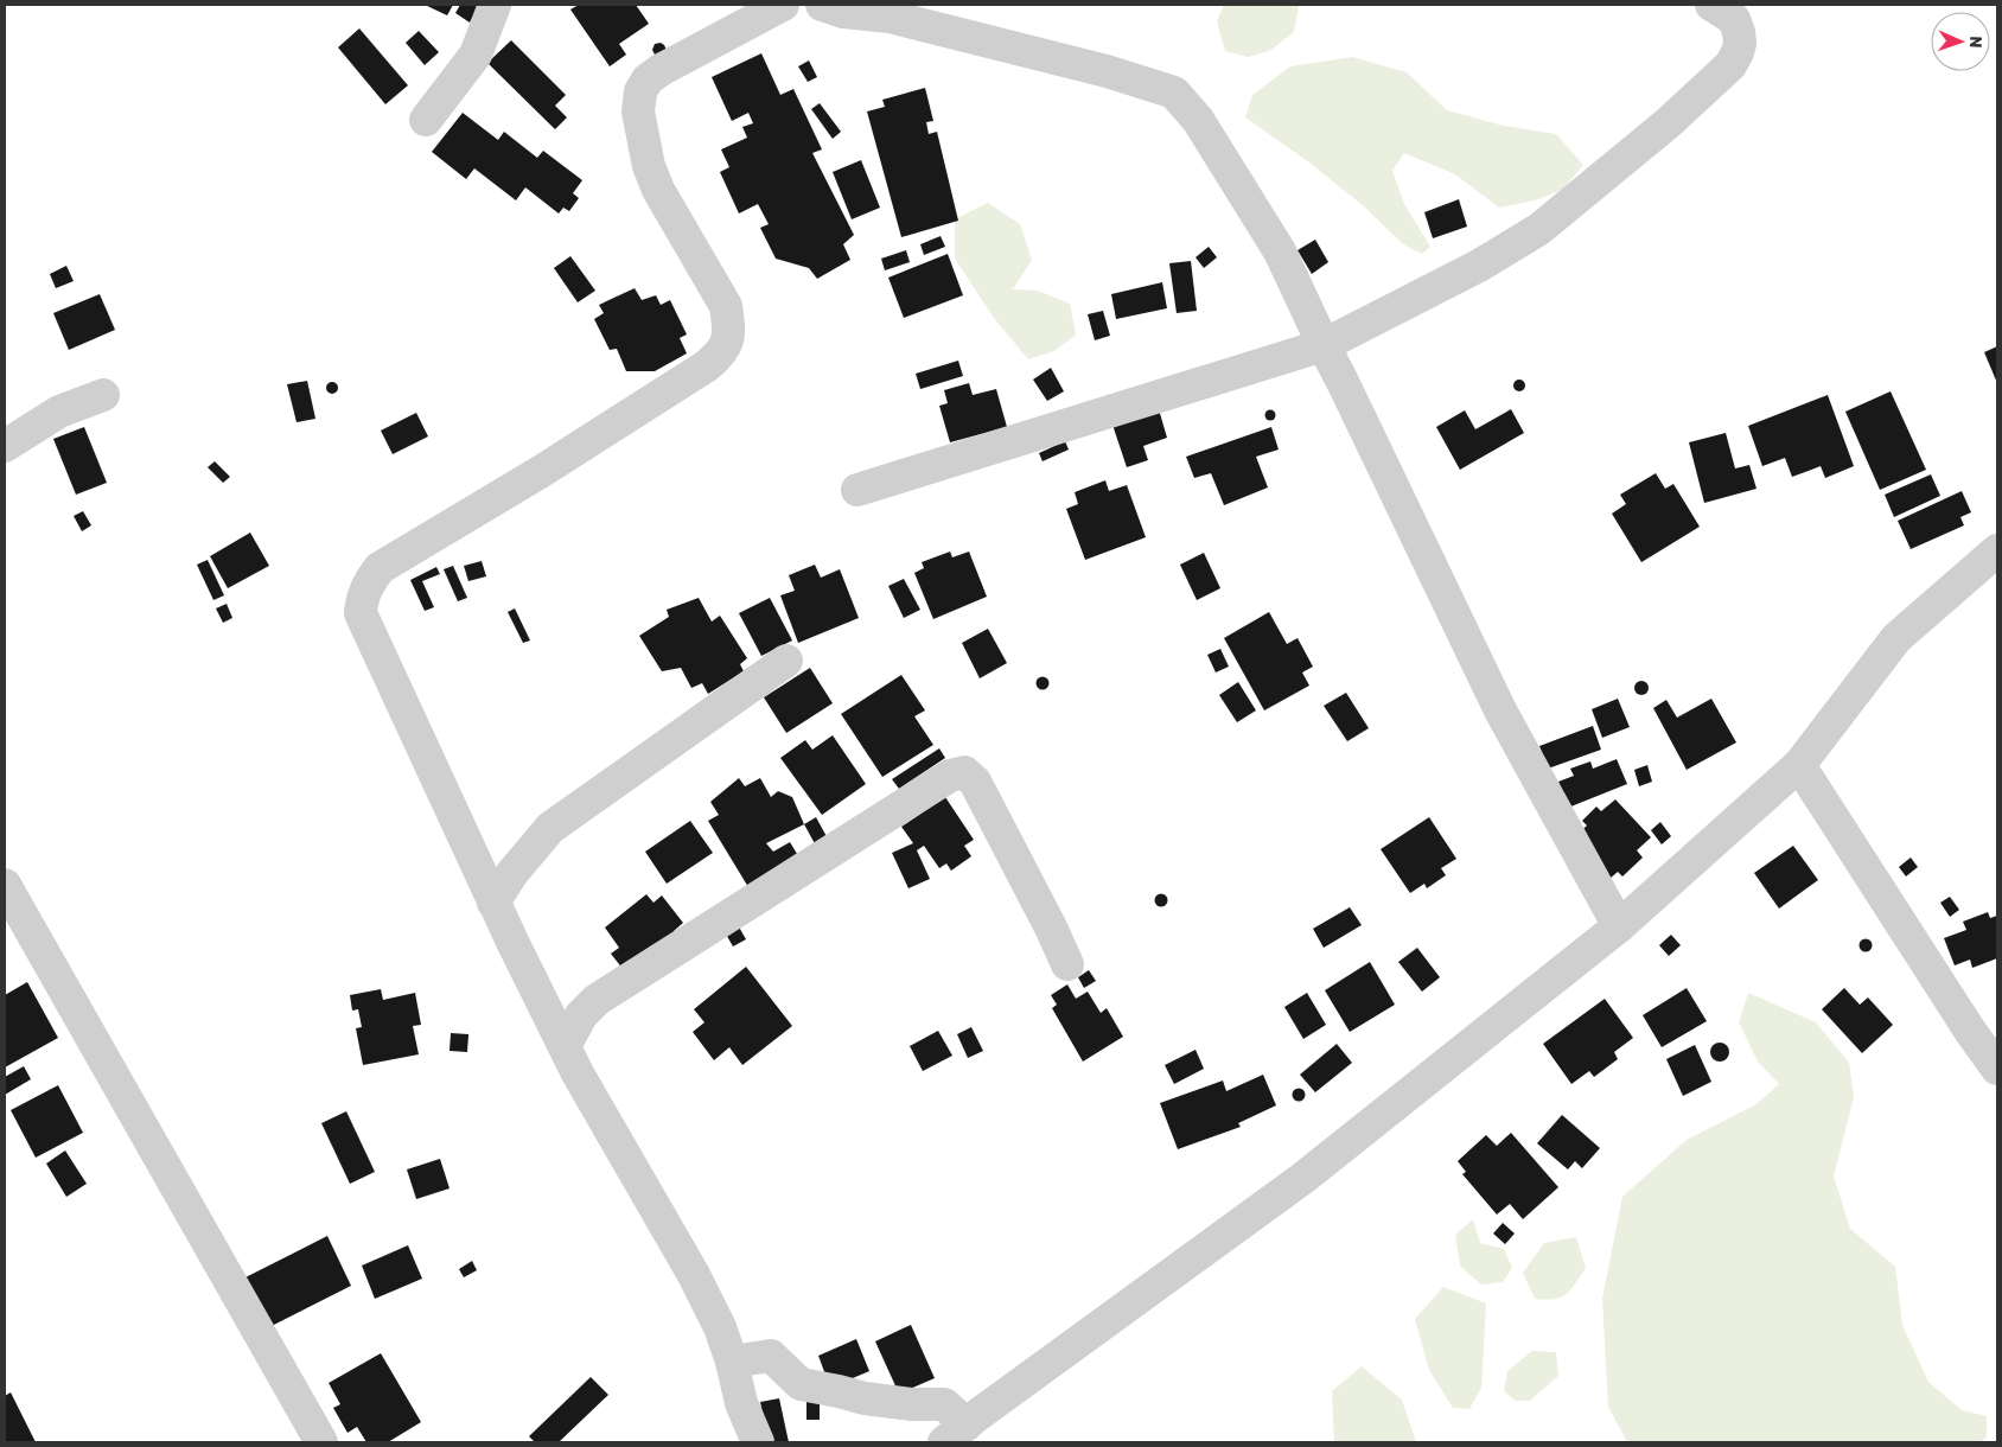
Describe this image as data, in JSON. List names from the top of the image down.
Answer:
{
  "north": "right"
}
